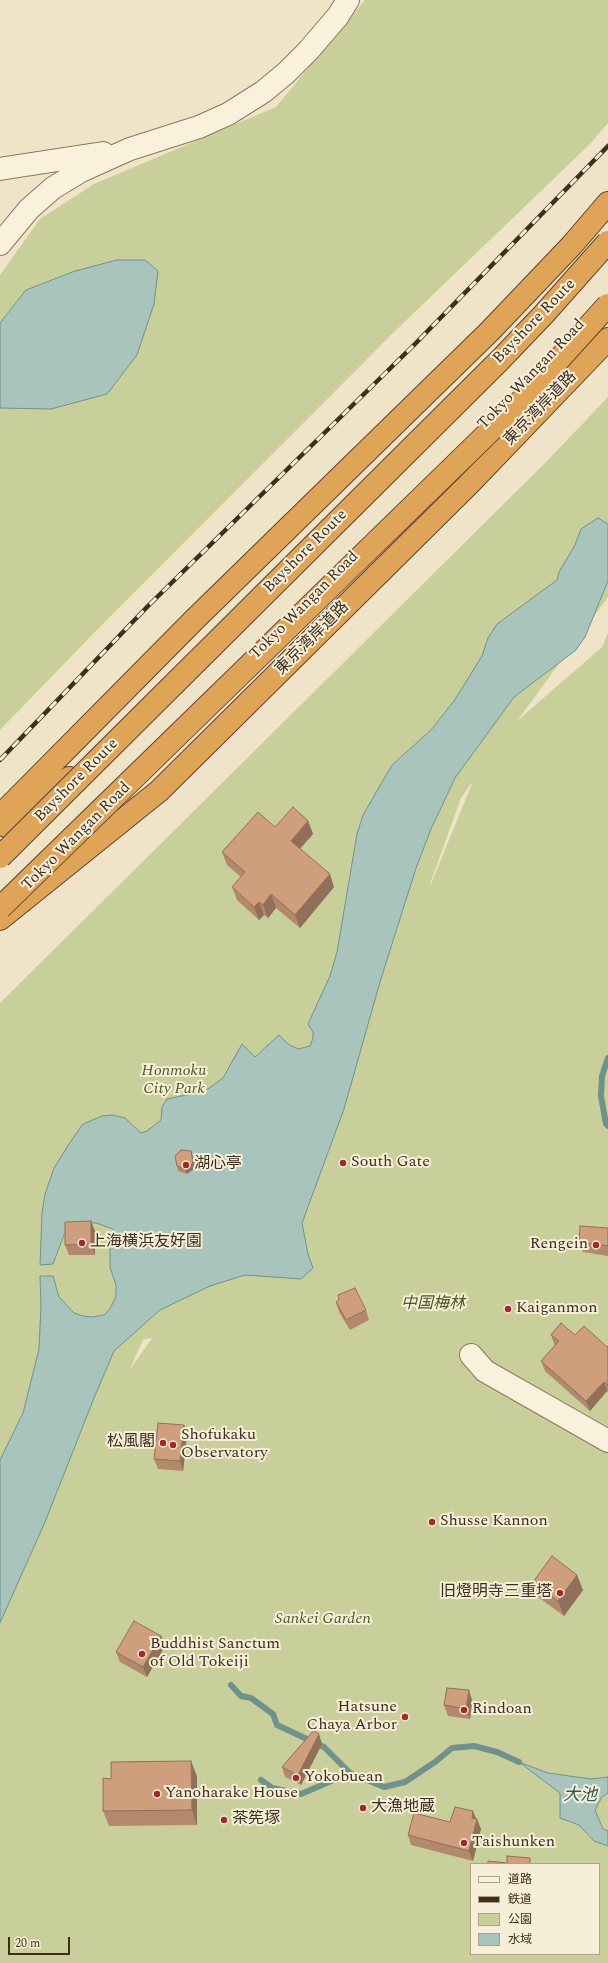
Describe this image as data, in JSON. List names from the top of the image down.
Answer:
{
  "streets": {
    "highway": ["Bayshore Route", "Tokyo Wangan Road", "東京湾岸道路"]
  },
  "water": ["大池"],
  "parks": ["Honmoku City Park", "中国梅林", "Sankei Garden"],
  "places": [
    "South Gate",
    "湖心亭",
    "上海横浜友好園",
    "Rengein",
    "Kaiganmon",
    "松風閣",
    "Shofukaku Observatory",
    "Shusse Kannon",
    "旧燈明寺三重塔",
    "Buddhist Sanctum of Old Tokeiji",
    "Rindoan",
    "Hatsune Chaya Arbor",
    "Yokobuean",
    "Yanoharake House",
    "大漁地蔵",
    "茶筅塚",
    "Taishunken"
  ],
  "legend": [
    "道路",
    "鉄道",
    "公園",
    "水域"
  ],
  "scale_bar": "20 m"
}
